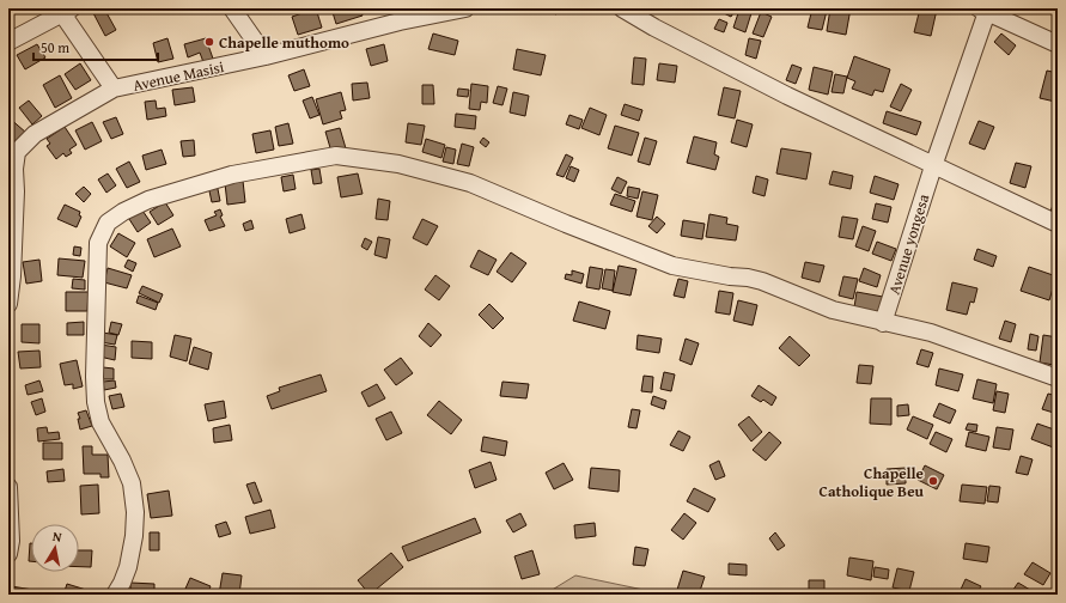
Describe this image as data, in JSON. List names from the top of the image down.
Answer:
{
  "streets": {
    "street": ["Avenue Masisi", "Avenue yongesa"]
  },
  "places": ["Chapelle muthomo", "Chapelle Catholique Beu"],
  "scale_bar": "50 m",
  "north": "top"
}
